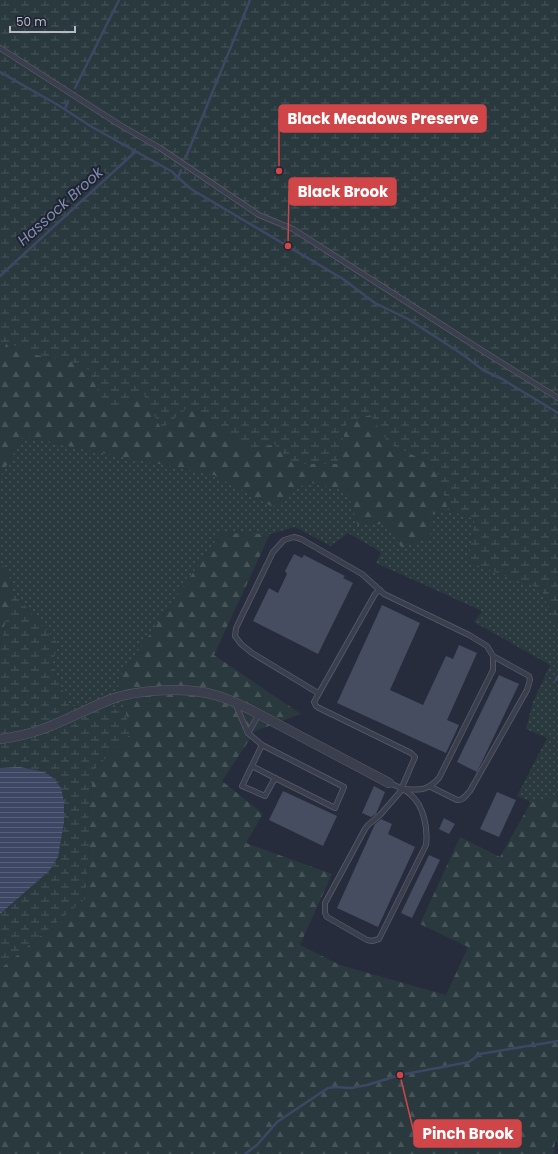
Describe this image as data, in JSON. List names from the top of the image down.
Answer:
{
  "water": ["Hassock Brook"],
  "places": ["Black Meadows Preserve", "Black Brook", "Pinch Brook"],
  "scale_bar": "50 m"
}
